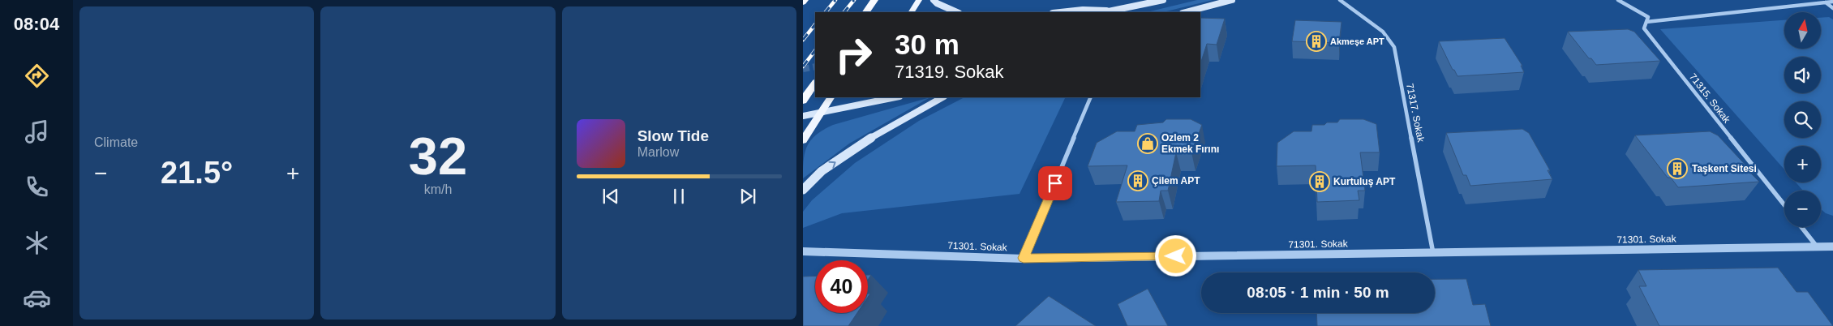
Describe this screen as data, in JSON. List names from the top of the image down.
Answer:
{
  "streets": {
    "street": ["71315. Sokak", "71317. Sokak", "71301. Sokak"]
  },
  "crossings": [
    ["71317. Sokak", "71301. Sokak"]
  ],
  "places": {
    "building": [
      "Akmeşe APT",
      "Taşkent Sitesi",
      "Çilem APT",
      "Kurtuluş APT"
    ],
    "shop": ["Ozlem 2 Ekmek Fırını"]
  },
  "north": "top",
  "page": {
    "tabs": "08:04",
    "tile": [
      "Climate",
      ["32", "km/h"]
    ],
    "map_buttons": ["+", "−"],
    "turn": ["30 m", "71319. Sokak"],
    "song": ["Slow Tide", "Marlow"],
    "heat": ["−", "21.5°", "+"],
    "limit": "40",
    "trip": "08:05 · 1 min · 50 m"
  }
}
